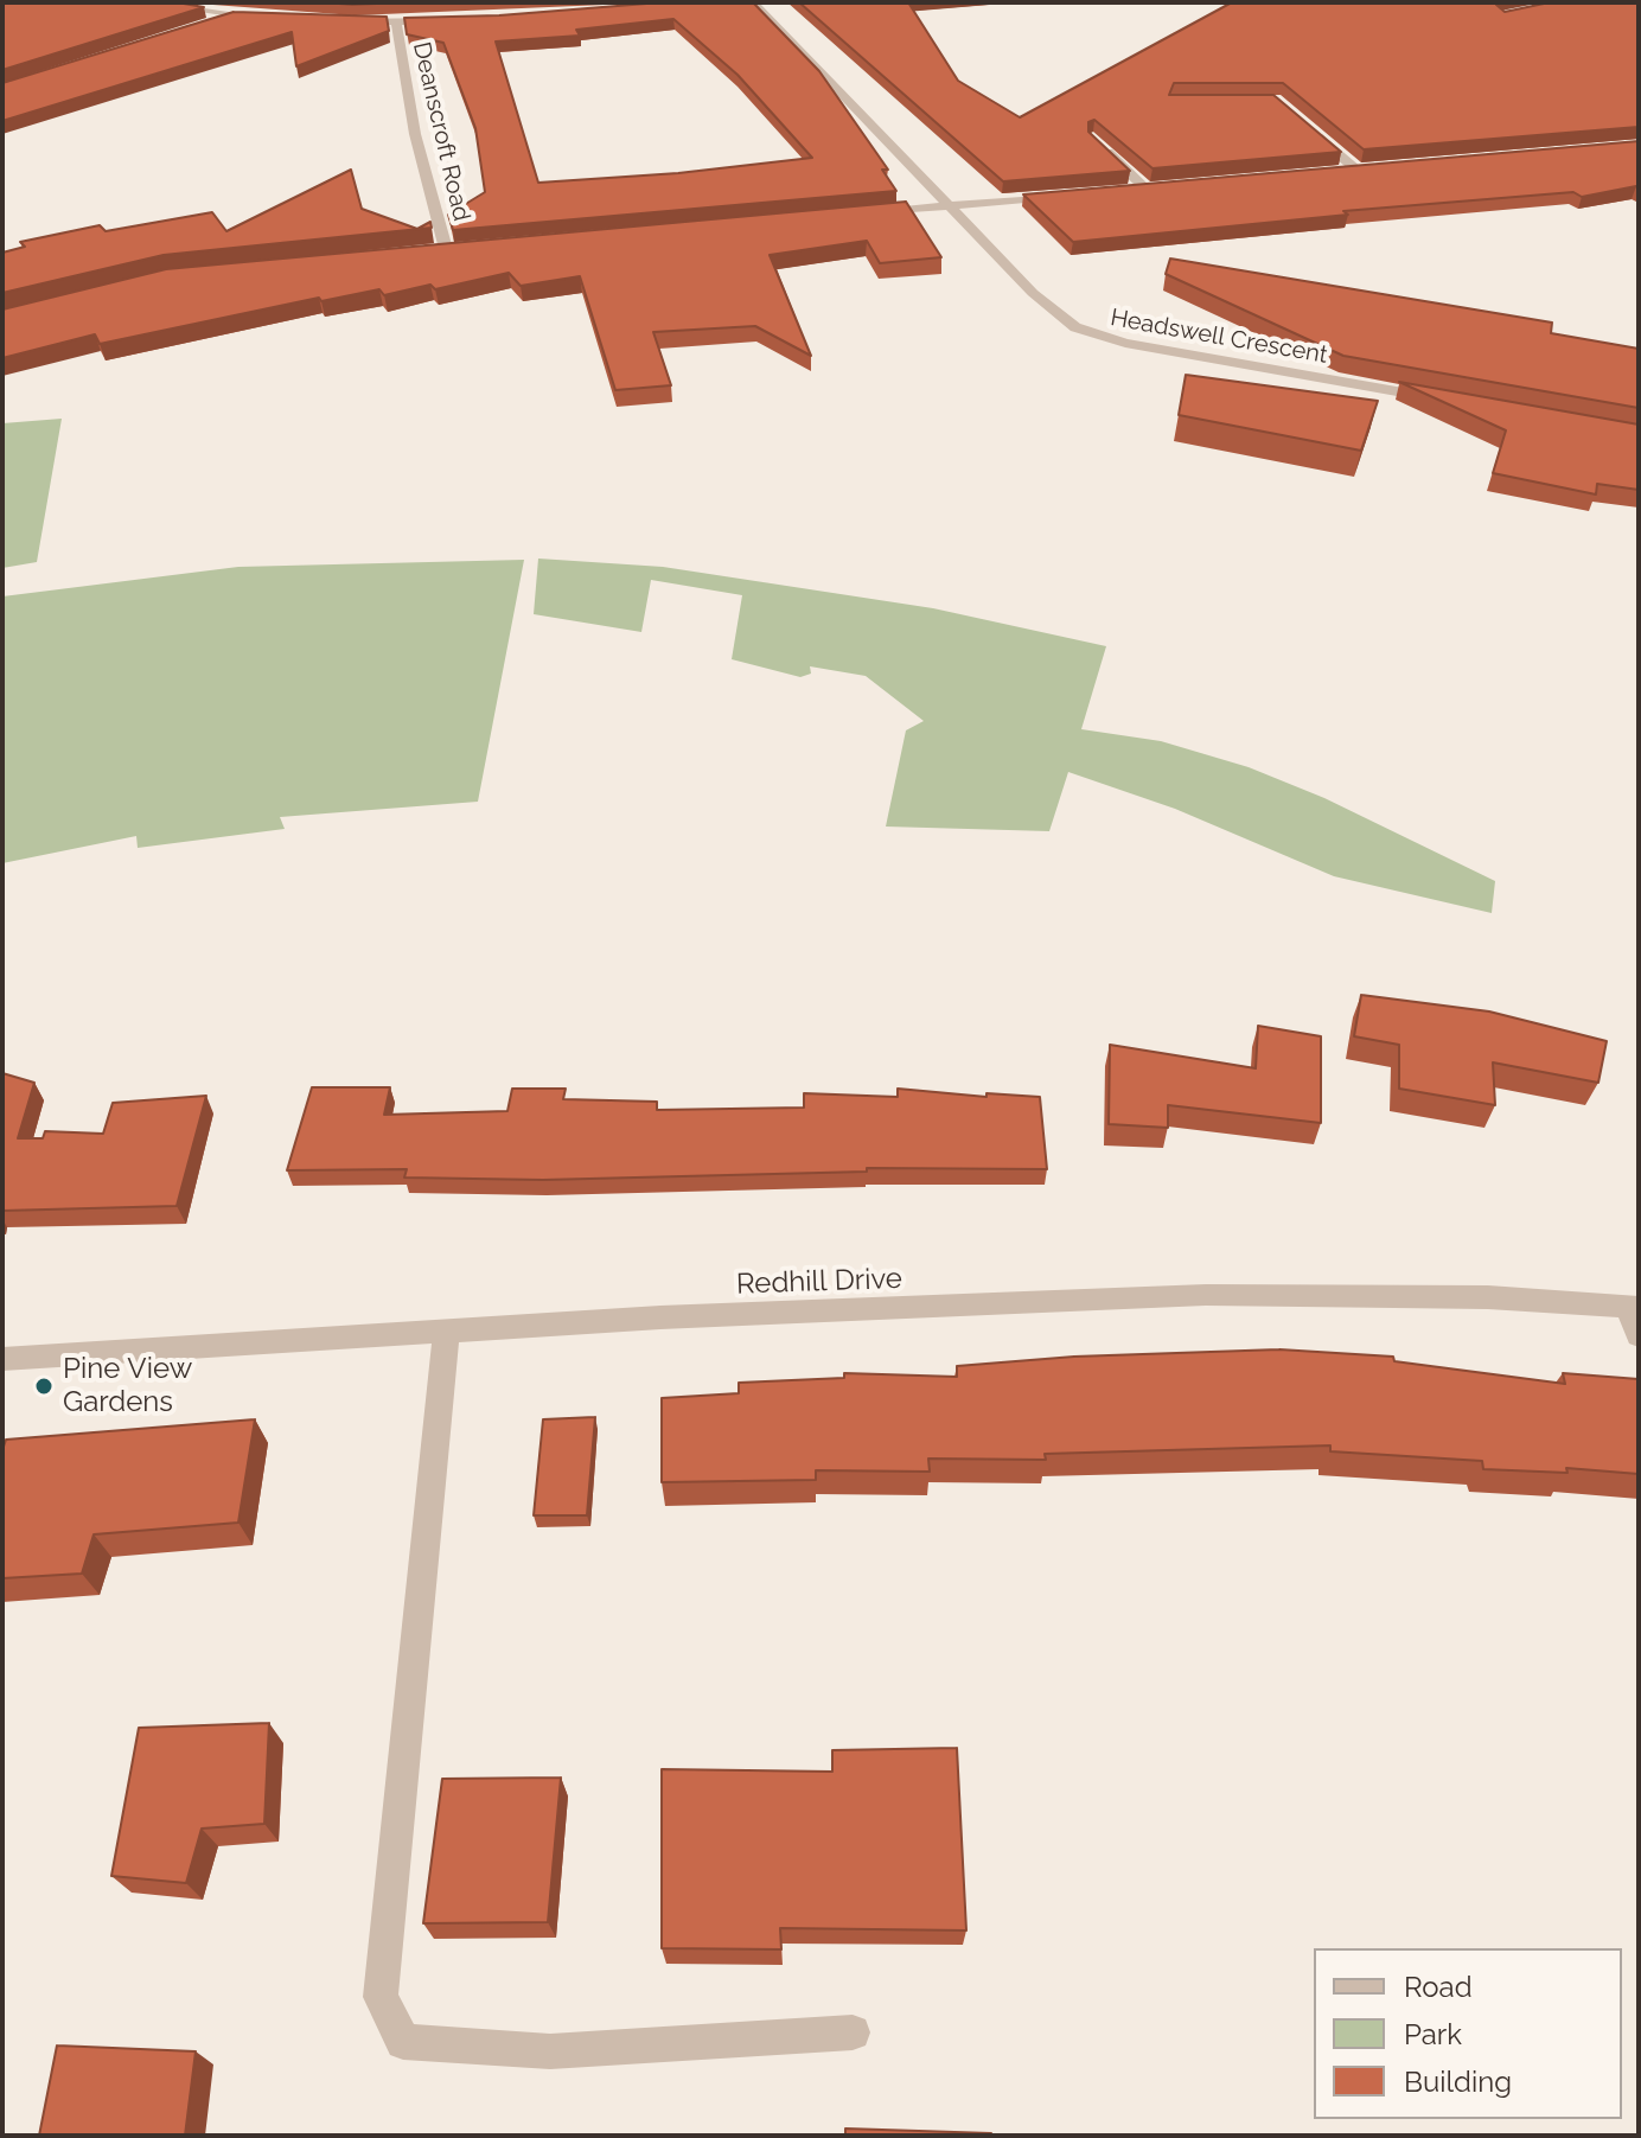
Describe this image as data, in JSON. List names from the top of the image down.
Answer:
{
  "streets": {
    "street": ["Deanscroft Road", "Headswell Crescent", "Redhill Drive"]
  },
  "places": ["Pine View Gardens"],
  "legend": ["Road", "Park", "Building"]
}
